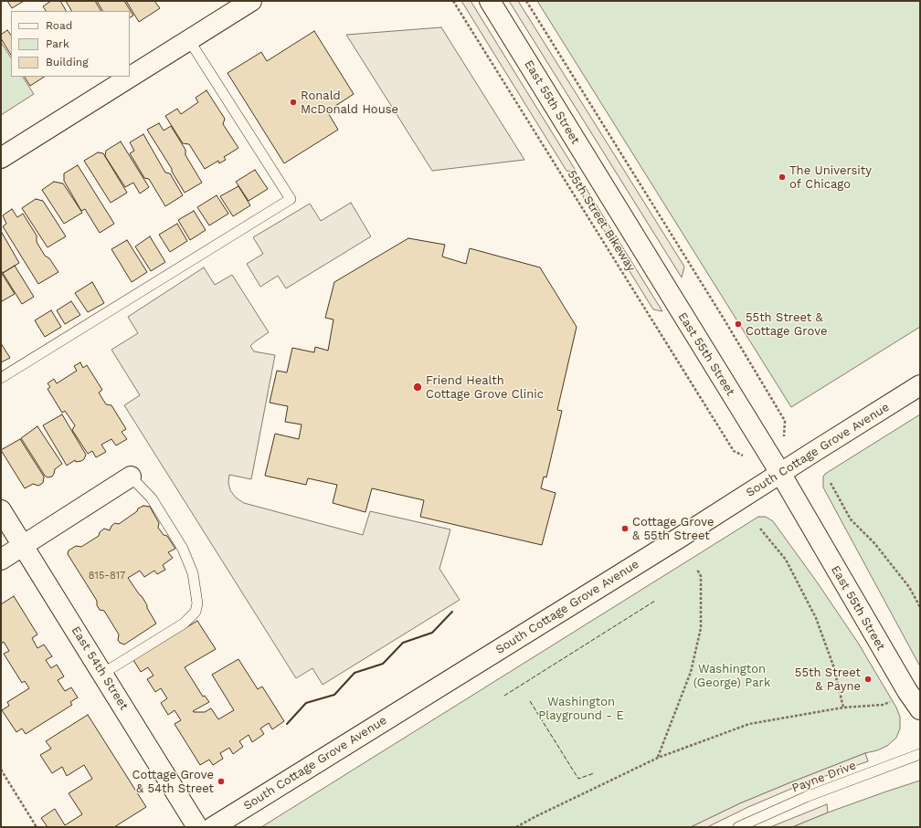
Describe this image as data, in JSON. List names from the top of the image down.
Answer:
{
  "streets": {
    "street": ["East 55th Street", "South Cottage Grove Avenue", "East 54th Street"],
    "lane": ["Payne Drive"],
    "path": ["55th Street Bikeway"]
  },
  "crossings": [
    ["East 55th Street", "South Cottage Grove Avenue"]
  ],
  "parks": ["Washington (George) Park", "Washington Playground - E"],
  "places": [
    "Ronald McDonald House",
    "The University of Chicago",
    "55th Street & Cottage Grove",
    "Friend Health Cottage Grove Clinic",
    "Cottage Grove & 55th Street",
    "55th Street & Payne",
    "Cottage Grove & 54th Street"
  ],
  "house_numbers": ["815-817"],
  "legend": ["Road", "Park", "Building"]
}
